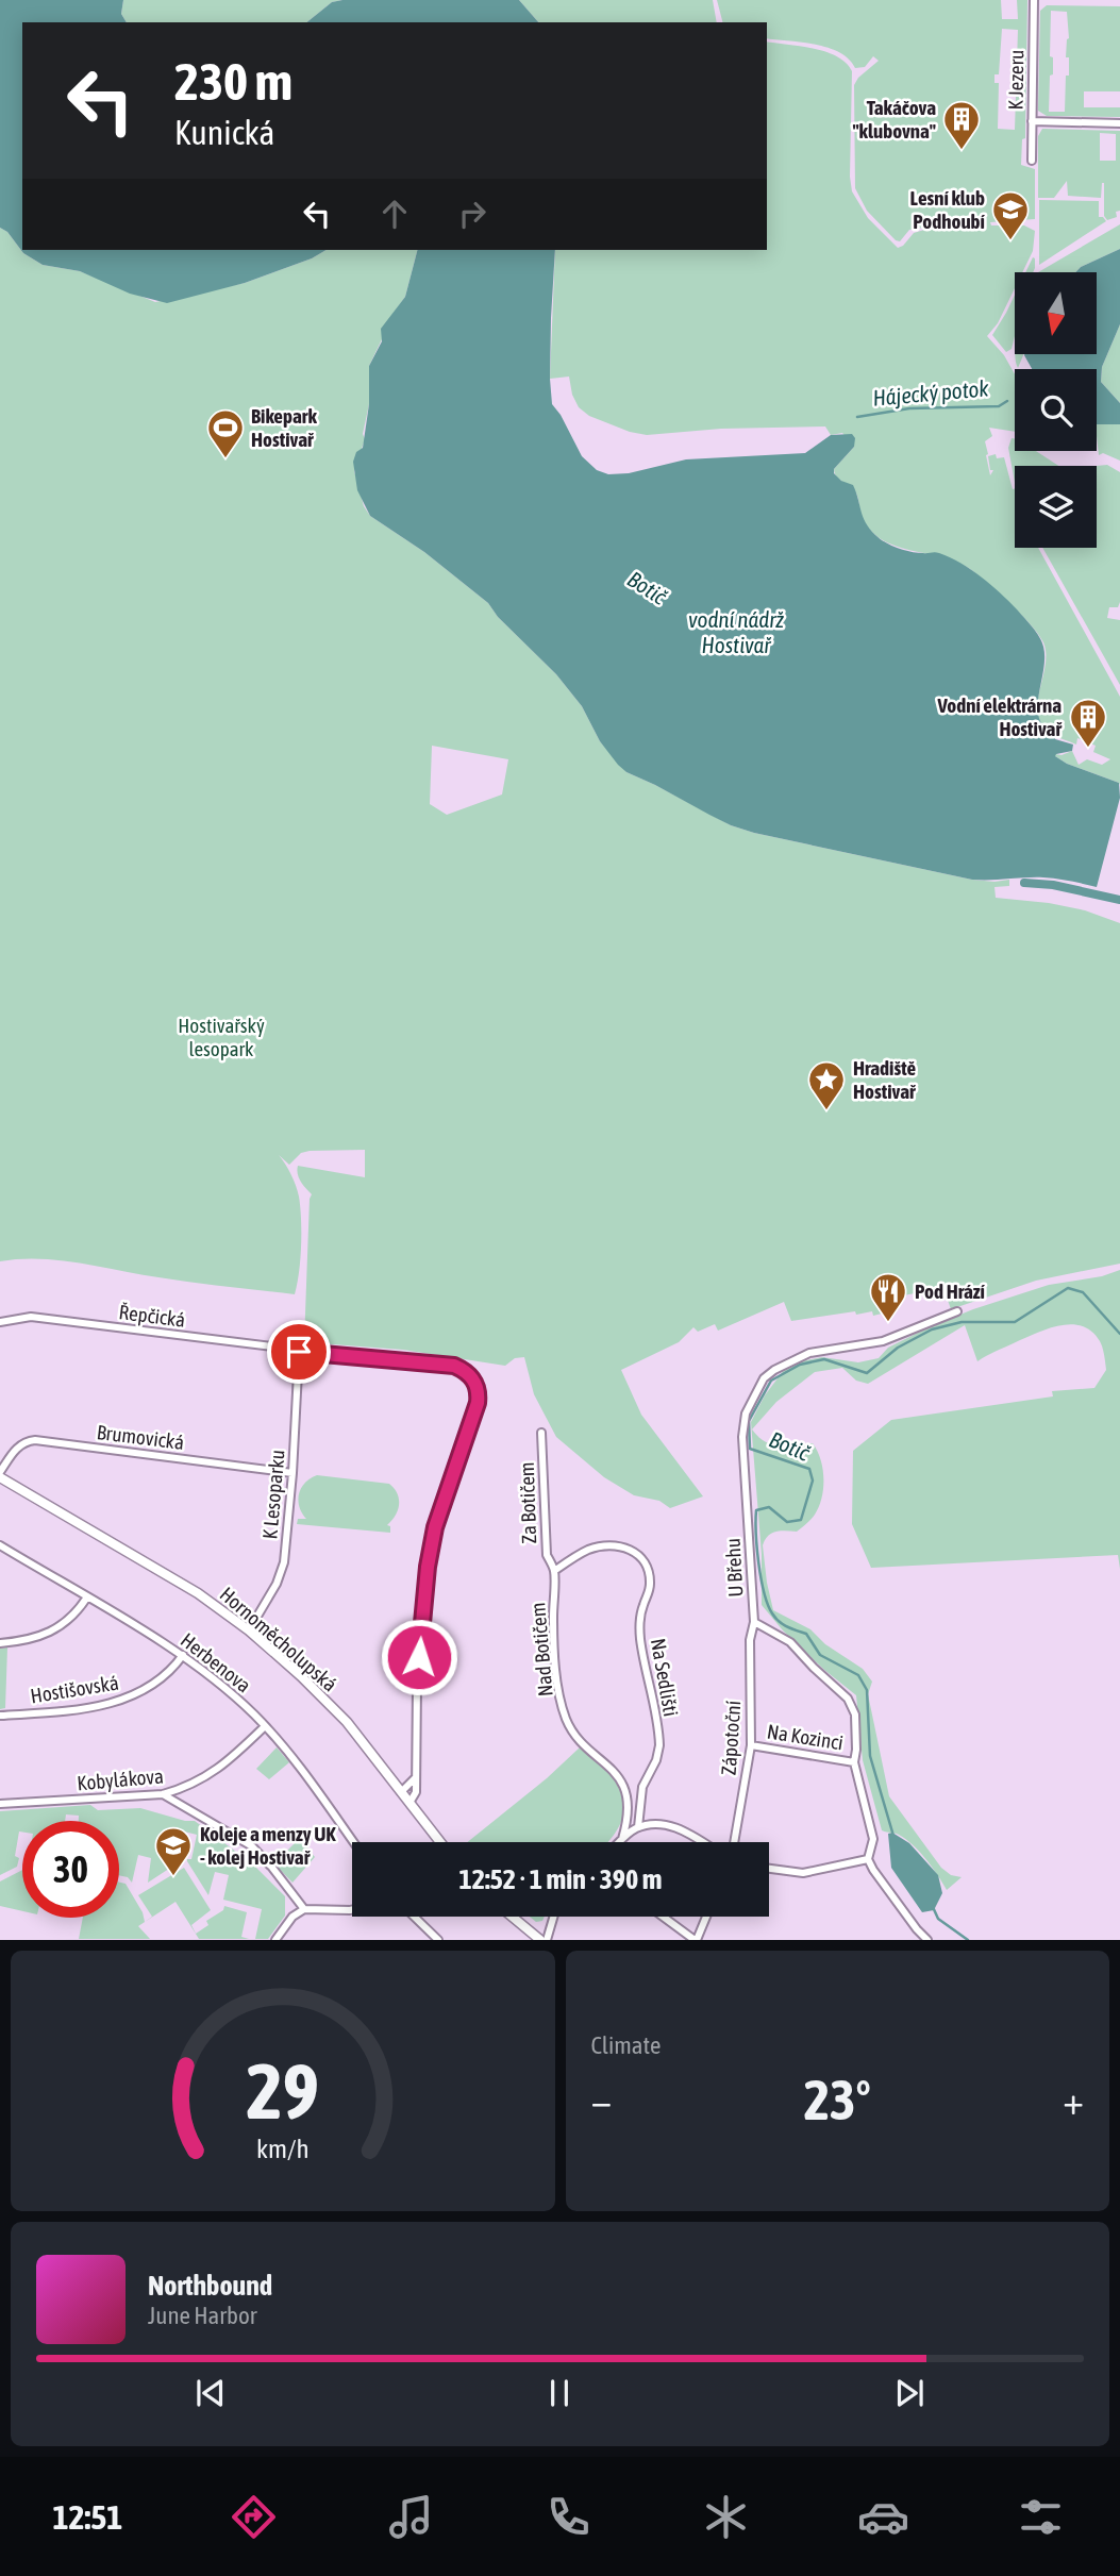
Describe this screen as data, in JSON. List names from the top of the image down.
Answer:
{
  "streets": {
    "street": [
      "K Jezeru",
      "Řepčická",
      "Brumovická",
      "K Lesoparku",
      "Za Botičem",
      "U Břehu",
      "Hornoměcholupská",
      "Nad Botičem",
      "Herbenova",
      "Na Sedlišti",
      "Hostišovská",
      "Na Kozinci",
      "Zápotoční",
      "Kobylákova"
    ]
  },
  "crossings": [
    ["Řepčická", "K Lesoparku"],
    ["Brumovická", "K Lesoparku"],
    ["Brumovická", "Hornoměcholupská"],
    ["K Lesoparku", "Hornoměcholupská"],
    ["Za Botičem", "Nad Botičem"],
    ["Za Botičem", "Na Sedlišti"],
    ["U Břehu", "Na Kozinci"],
    ["U Břehu", "Zápotoční"],
    ["Nad Botičem", "Na Sedlišti"],
    ["Herbenova", "Hostišovská"],
    ["Herbenova", "Kobylákova"],
    ["Na Kozinci", "Zápotoční"]
  ],
  "water": ["Hájecký potok", "Botič", "vodní nádrž Hostivař"],
  "parks": ["Hostivařský lesopark"],
  "places": {
    "building": ["Takáčova \"klubovna\"", "Vodní elektrárna Hostivař"],
    "school or university": ["Lesní klub Podhoubí", "Koleje a menzy UK - kolej Hostivař"],
    "sports": ["Bikepark Hostivař"],
    "place": ["Hradiště Hostivař"],
    "restaurant": ["Pod Hrází"]
  },
  "north": "bottom",
  "page": {
    "turn": ["230 m", "Kunická"],
    "limit": "30",
    "trip": "12:52 · 1 min · 390 m",
    "tile": "Climate",
    "heat": ["−", "23°", "+"],
    "song": ["Northbound", "June Harbor"],
    "tabs": "12:51",
    "gauge": ["29", "km/h"]
  }
}
